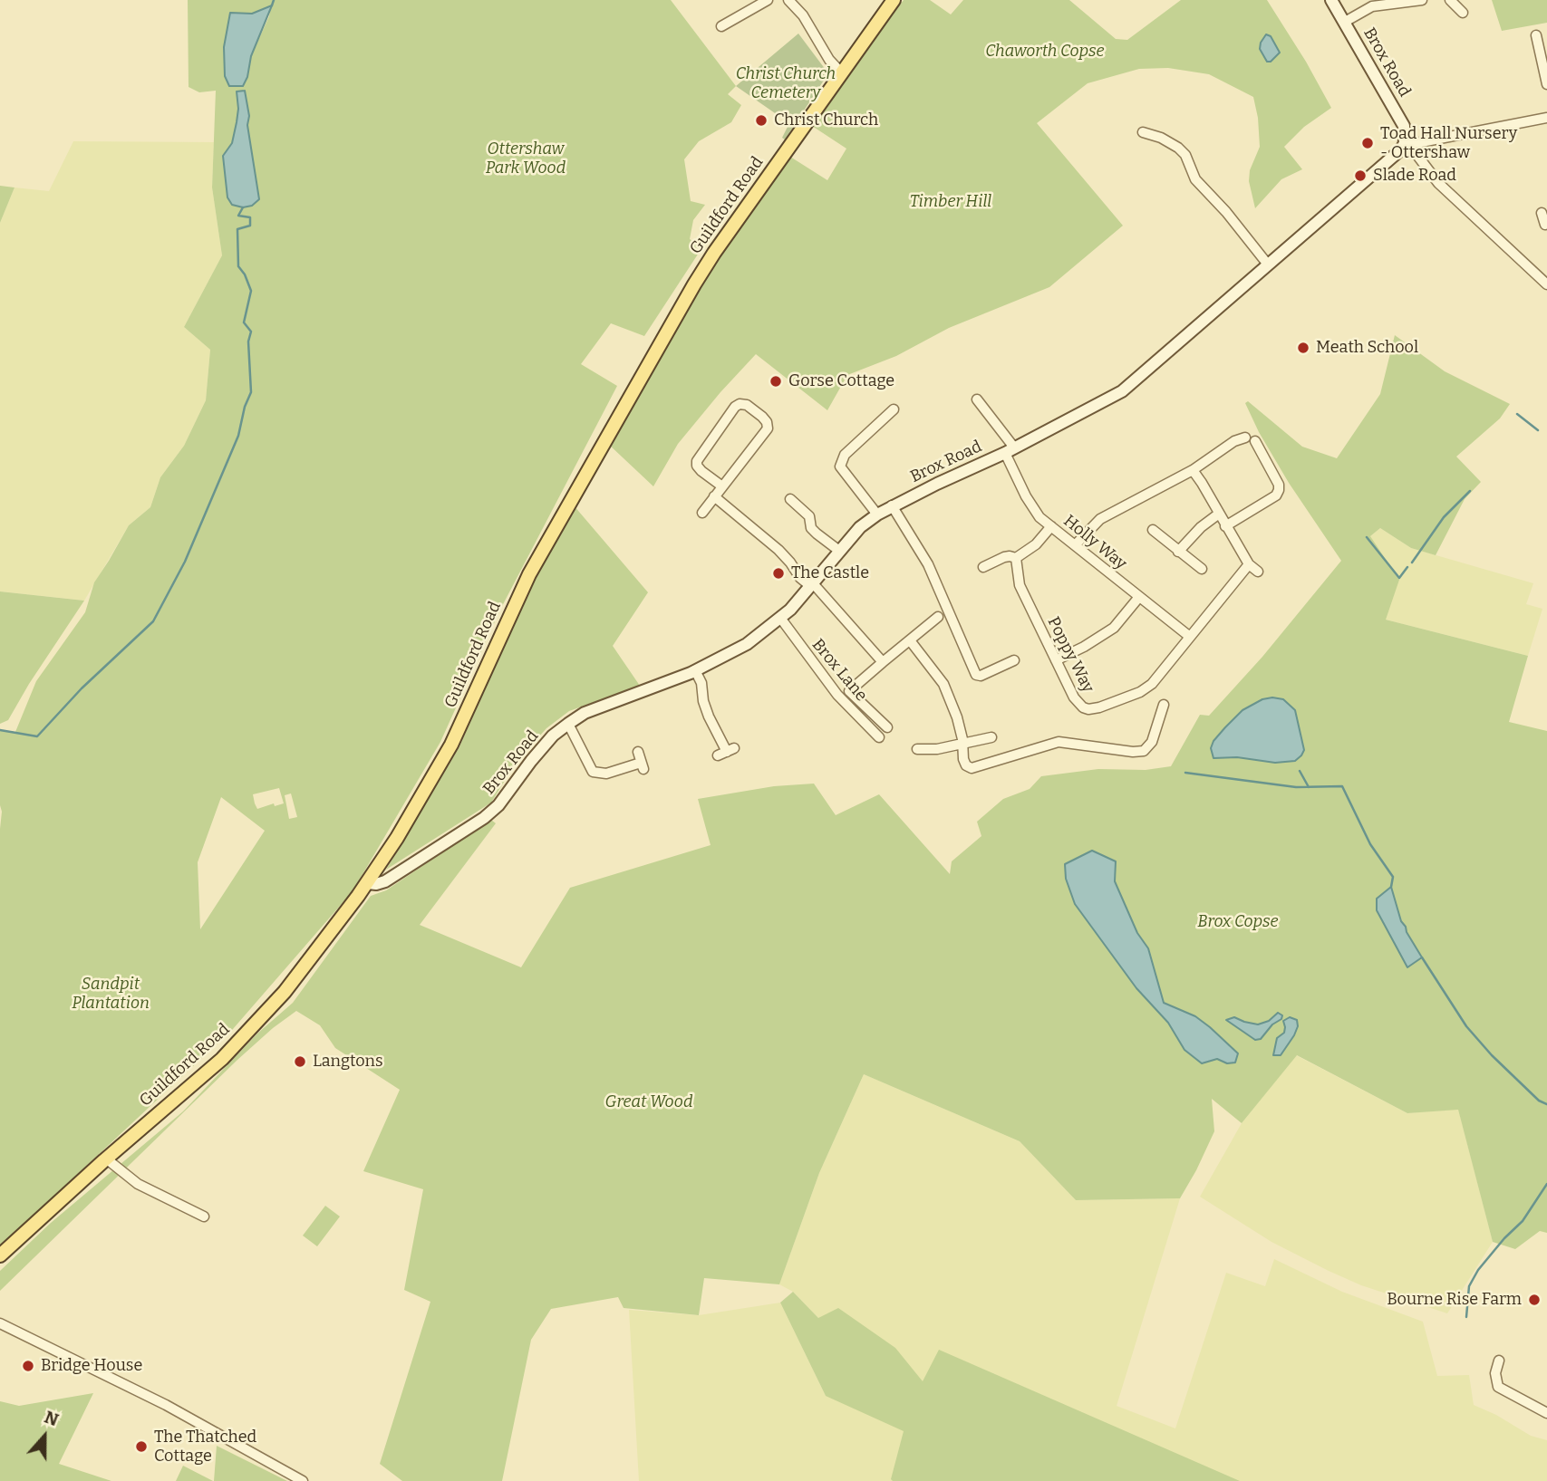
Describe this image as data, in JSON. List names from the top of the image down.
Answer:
{
  "streets": {
    "main road": ["Guildford Road"],
    "street": [
      "Brox Road",
      "Holly Way",
      "Poppy Way",
      "Brox Lane"
    ]
  },
  "crossings": [
    ["Brox Road", "Guildford Road"],
    ["Brox Road", "Holly Way"],
    ["Brox Road", "Brox Lane"],
    ["Holly Way", "Poppy Way"]
  ],
  "parks": [
    "Chaworth Copse",
    "Christ Church Cemetery",
    "Ottershaw Park Wood",
    "Timber Hill",
    "Brox Copse",
    "Sandpit Plantation",
    "Great Wood"
  ],
  "places": [
    "Christ Church",
    "Toad Hall Nursery - Ottershaw",
    "Slade Road",
    "Meath School",
    "Gorse Cottage",
    "The Castle",
    "Langtons",
    "Bourne Rise Farm",
    "Bridge House",
    "The Thatched Cottage"
  ],
  "north": "top"
}
